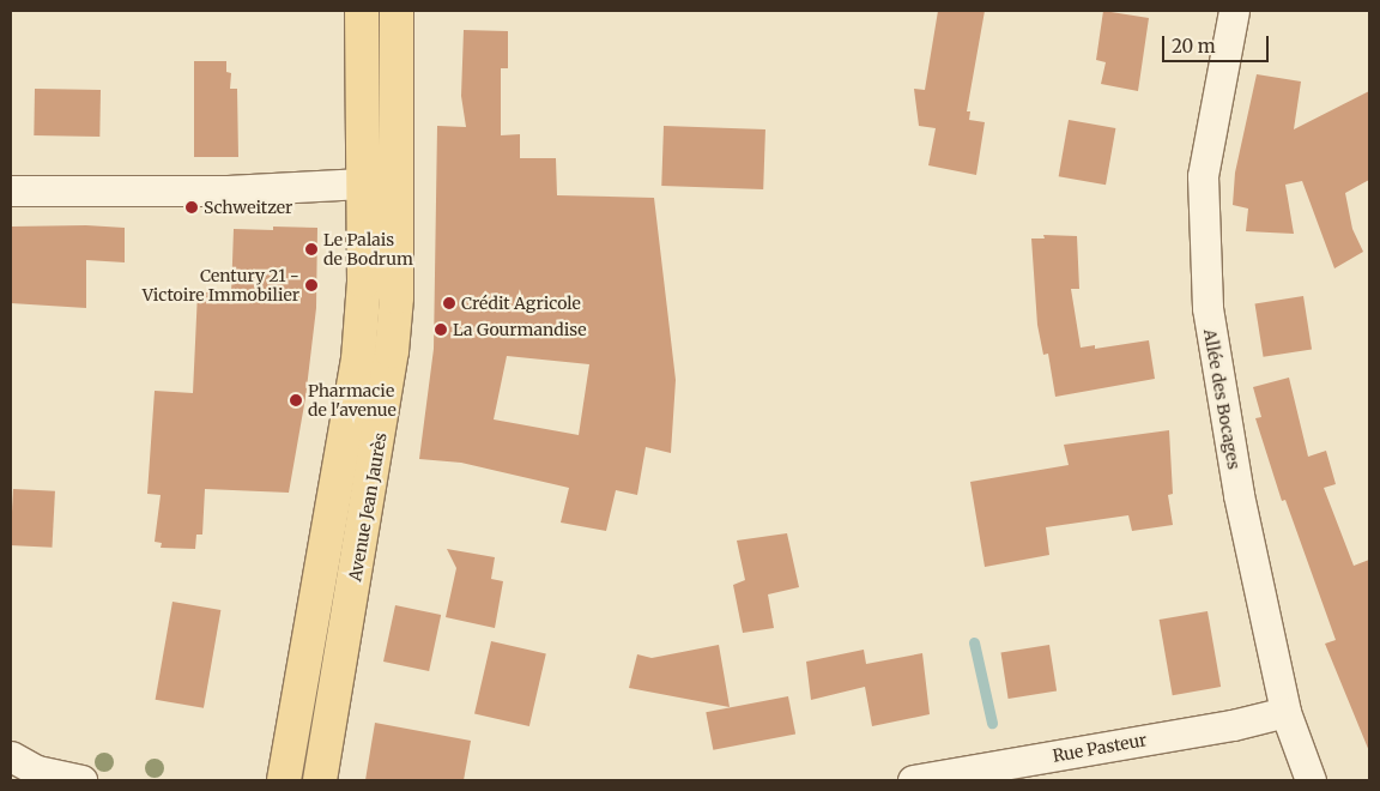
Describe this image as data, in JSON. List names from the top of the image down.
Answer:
{
  "streets": {
    "main road": ["Avenue Jean Jaurès"],
    "street": ["Allée des Bocages", "Rue Pasteur"]
  },
  "crossings": [
    ["Allée des Bocages", "Rue Pasteur"]
  ],
  "places": [
    "Schweitzer",
    "Le Palais de Bodrum",
    "Century 21 - Victoire Immobilier",
    "Crédit Agricole",
    "La Gourmandise",
    "Pharmacie de l'avenue"
  ],
  "scale_bar": "20 m"
}
